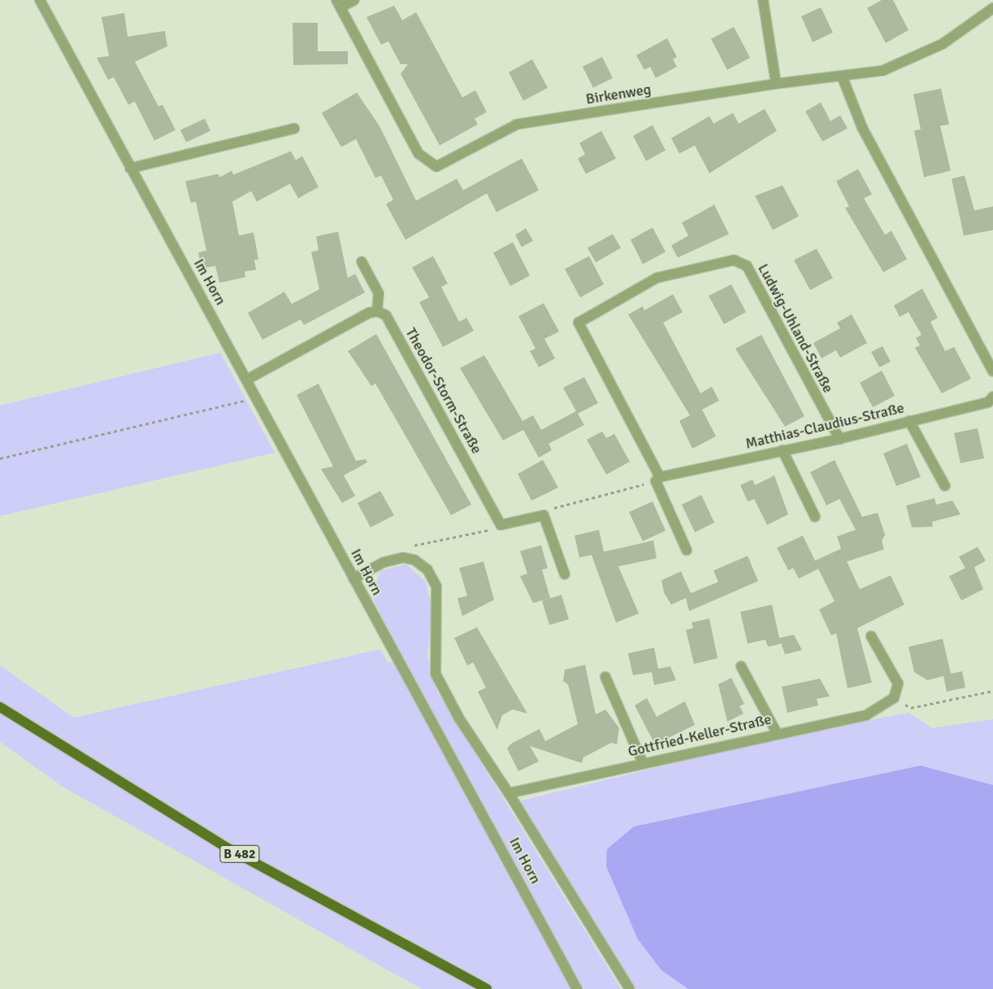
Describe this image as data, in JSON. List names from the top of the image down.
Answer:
{
  "streets": {
    "main road": ["B 482"],
    "street": [
      "Birkenweg",
      "Im Horn",
      "Ludwig-Uhland-Straße",
      "Theodor-Storm-Straße",
      "Matthias-Claudius-Straße",
      "Gottfried-Keller-Straße"
    ]
  },
  "crossings": [
    ["Ludwig-Uhland-Straße", "Matthias-Claudius-Straße"]
  ]
}
